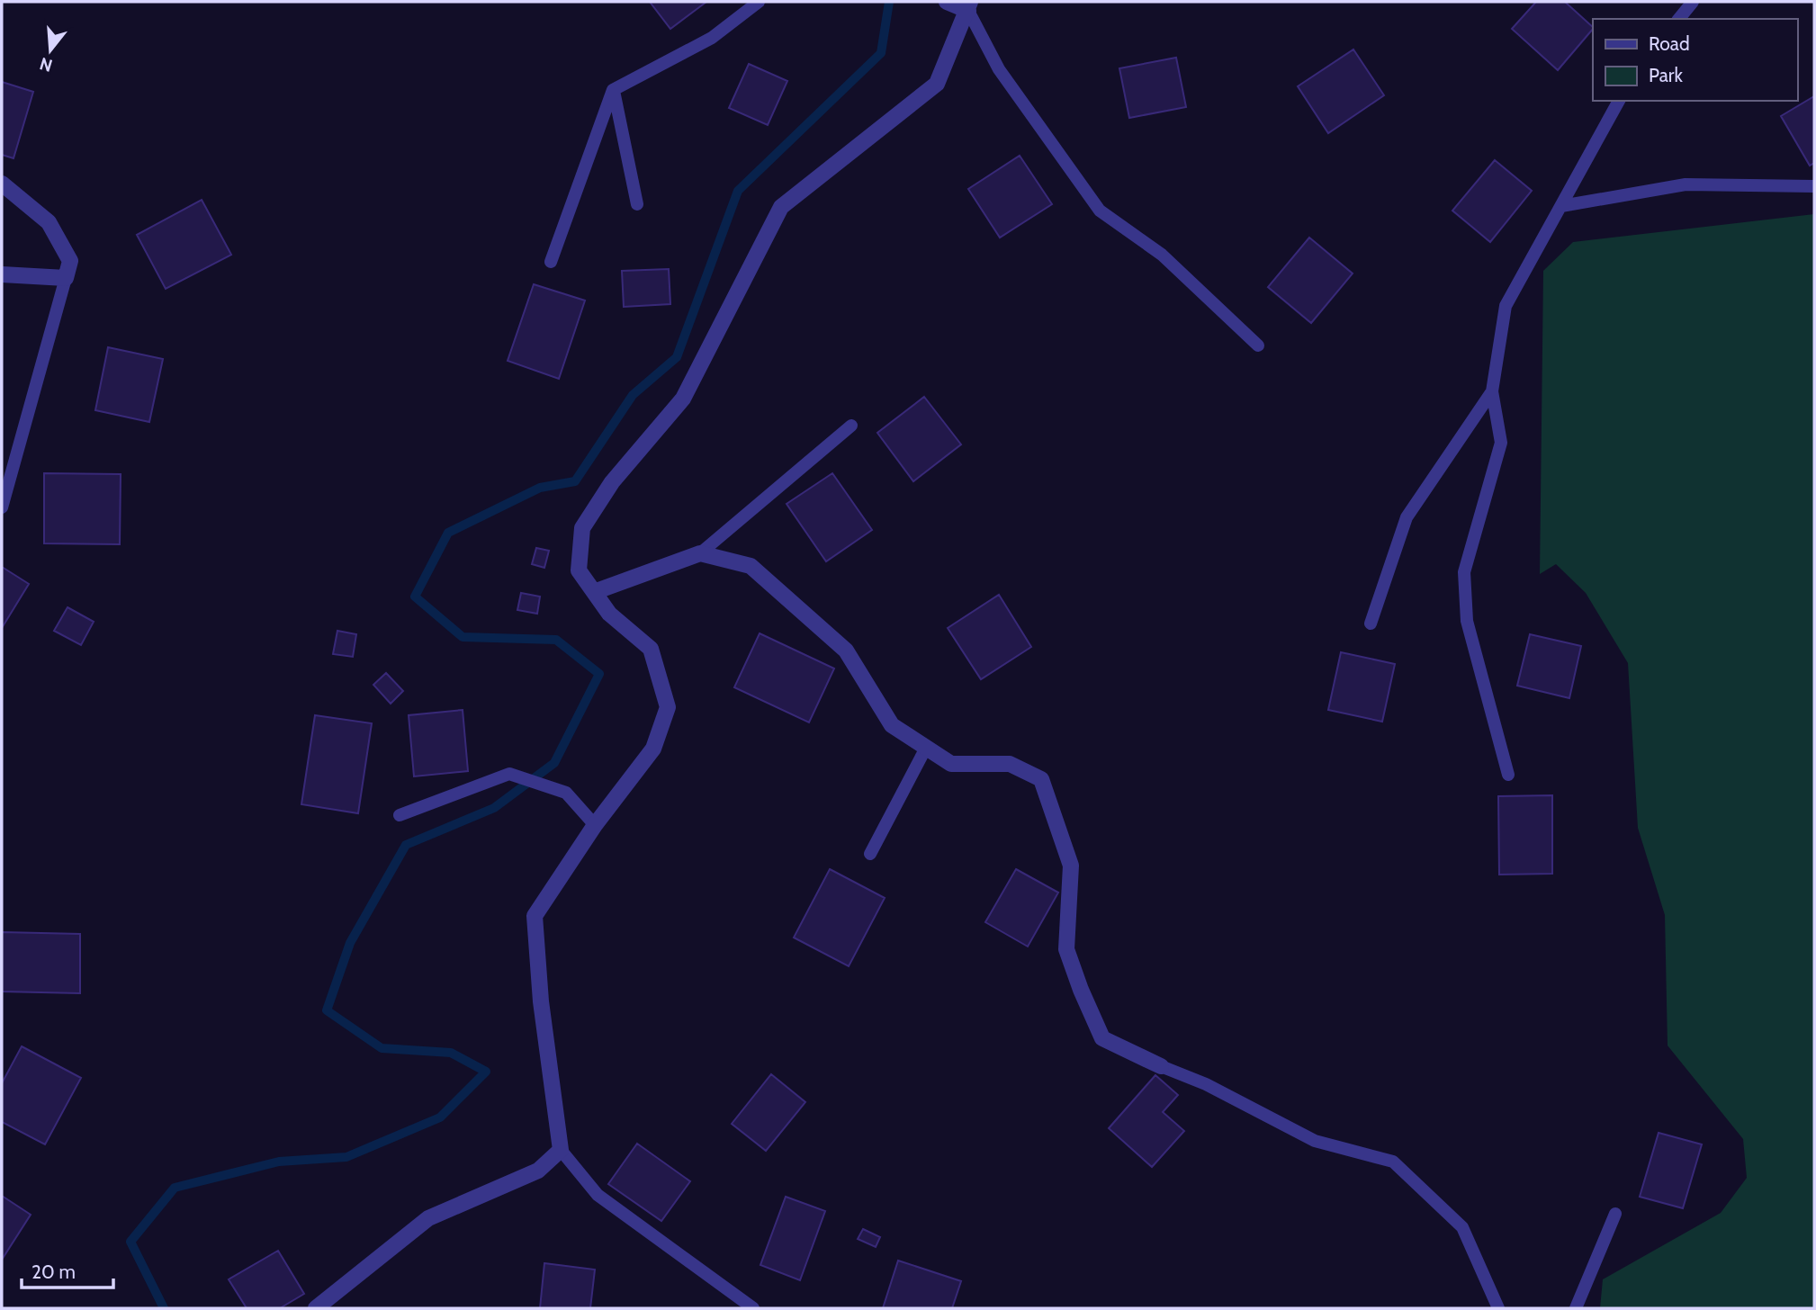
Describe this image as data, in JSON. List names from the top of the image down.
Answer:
{
  "legend": ["Road", "Park"],
  "scale_bar": "20 m",
  "north": "bottom"
}
